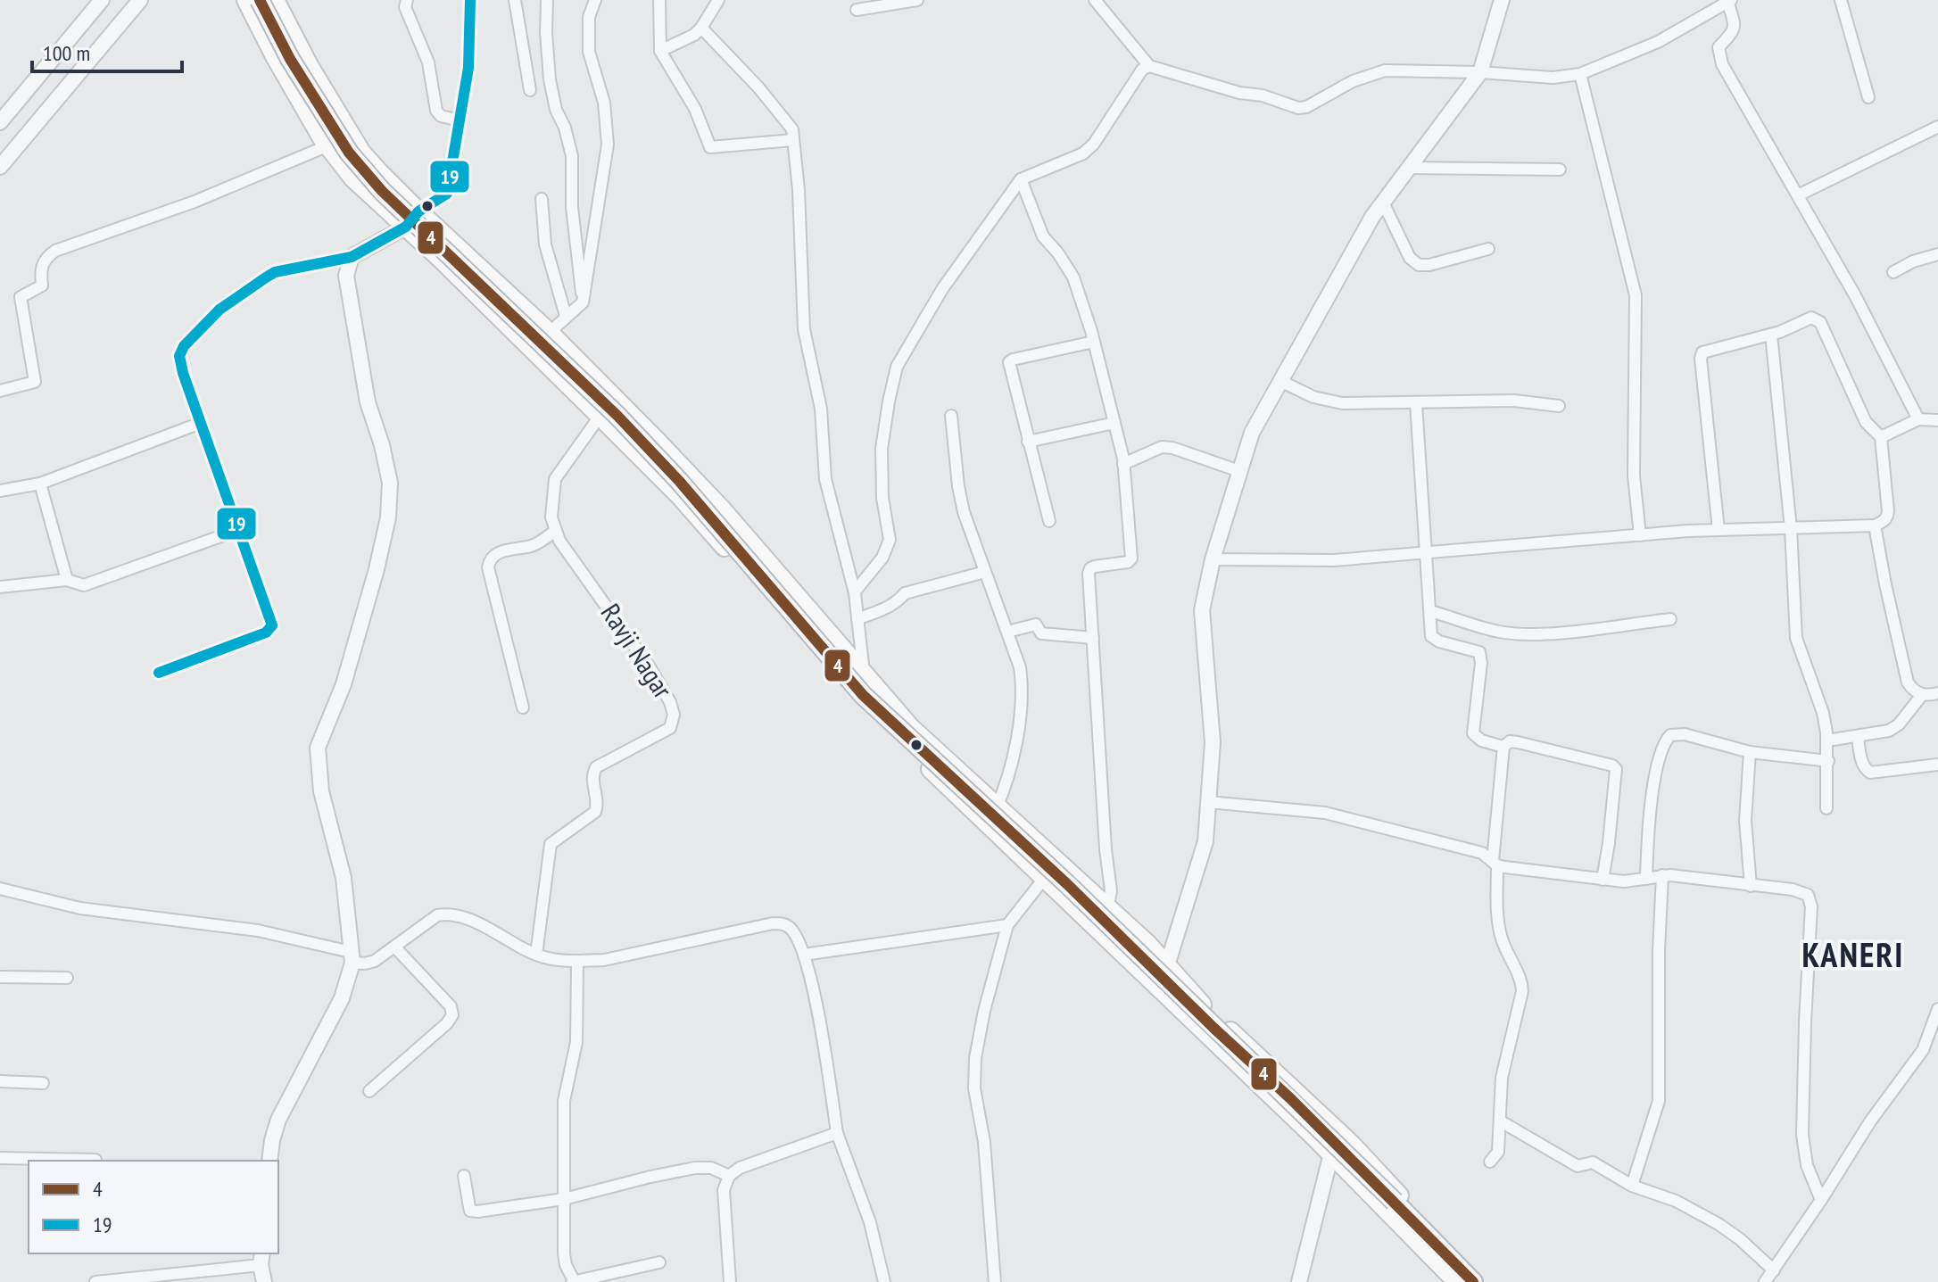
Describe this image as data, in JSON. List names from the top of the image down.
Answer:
{
  "streets": {
    "street": ["Ravji Nagar"]
  },
  "districts": ["KANERI"],
  "lines": ["transit line 4", "transit line 19"],
  "legend": ["4", "19"],
  "scale_bar": "100 m"
}
